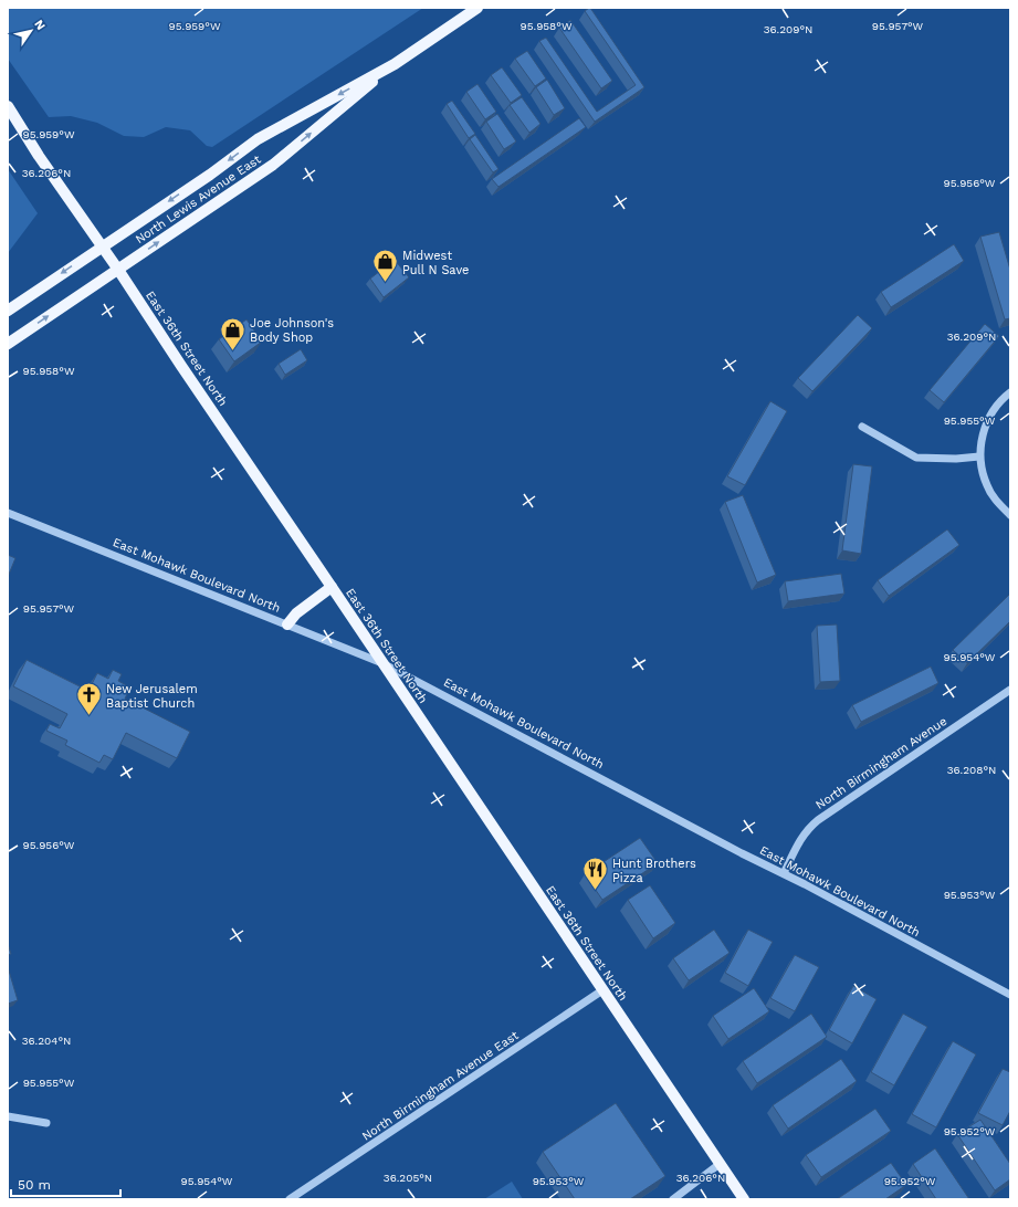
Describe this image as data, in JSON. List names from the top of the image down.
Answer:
{
  "streets": {
    "main road": ["North Lewis Avenue East", "East 36th Street North"],
    "street": ["East Mohawk Boulevard North", "North Birmingham Avenue", "North Birmingham Avenue East"]
  },
  "crossings": [
    ["North Lewis Avenue East", "East 36th Street North"],
    ["East 36th Street North", "East Mohawk Boulevard North"],
    ["East 36th Street North", "North Birmingham Avenue East"],
    ["East Mohawk Boulevard North", "North Birmingham Avenue"]
  ],
  "places": {
    "shop": ["Midwest Pull N Save", "Joe Johnson's Body Shop"],
    "church": ["New Jerusalem Baptist Church"],
    "restaurant": ["Hunt Brothers Pizza"]
  },
  "scale_bar": "50 m",
  "north": "top right",
  "coordinates": [
    "95.959°W",
    "95.958°W",
    "95.957°W",
    "36.209°N",
    "36.206°N",
    "95.956°W",
    "95.955°W",
    "95.954°W",
    "36.208°N",
    "95.953°W",
    "36.204°N",
    "95.952°W",
    "36.205°N"
  ]
}
